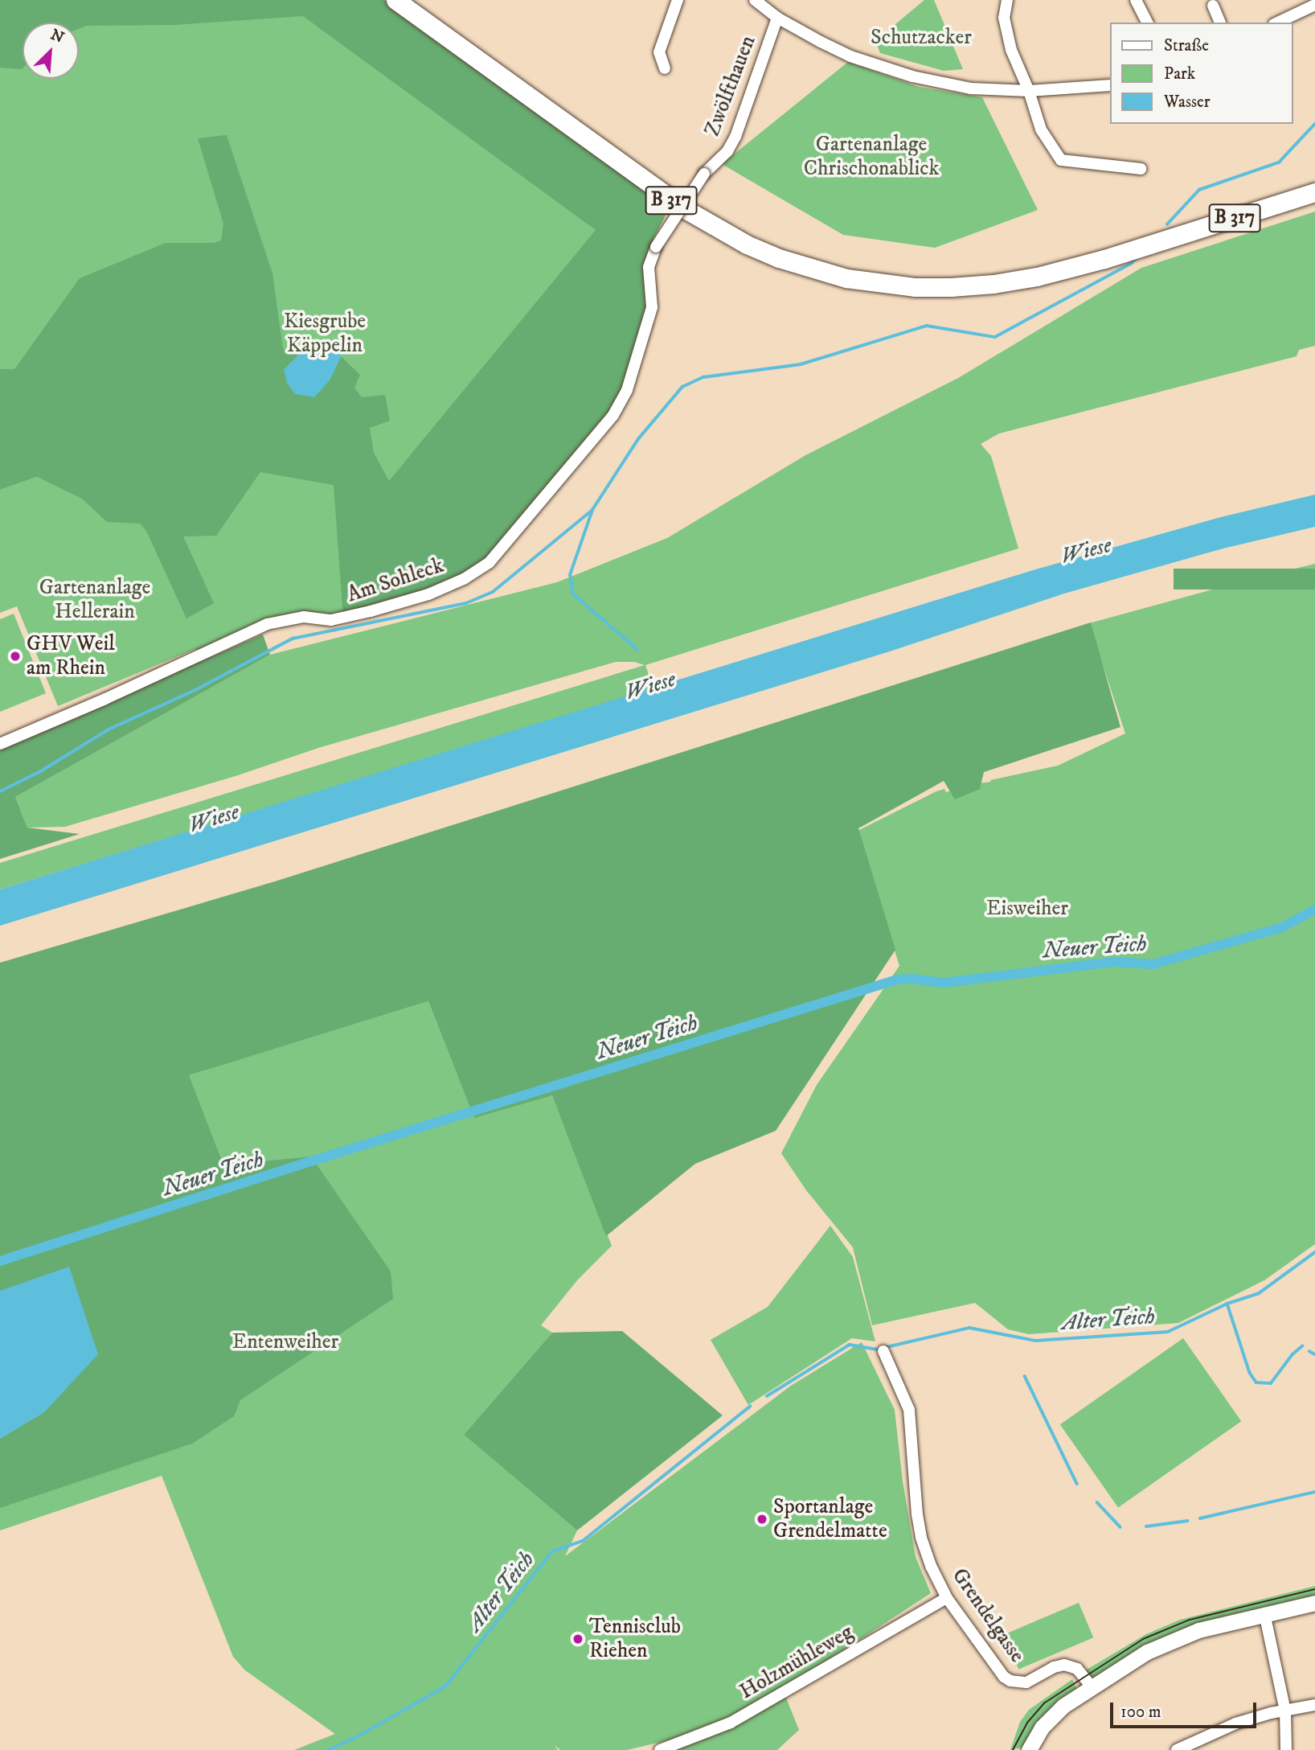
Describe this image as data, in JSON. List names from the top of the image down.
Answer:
{
  "streets": {
    "main road": ["B 317"],
    "street": [
      "Zwölfthauen",
      "Am Sohleck",
      "Grendelgasse",
      "Holzmühleweg"
    ]
  },
  "crossings": [
    ["Zwölfthauen", "Am Sohleck"],
    ["Grendelgasse", "Holzmühleweg"]
  ],
  "water": ["Wiese", "Neuer Teich", "Alter Teich"],
  "parks": [
    "Schutzacker",
    "Gartenanlage Chrischonablick",
    "Kiesgrube Käppelin",
    "Gartenanlage Hellerain",
    "Eisweiher",
    "Entenweiher"
  ],
  "places": ["GHV Weil am Rhein", "Sportanlage Grendelmatte", "Tennisclub Riehen"],
  "legend": ["Straße", "Park", "Wasser"],
  "scale_bar": "100 m",
  "north": "top right"
}
